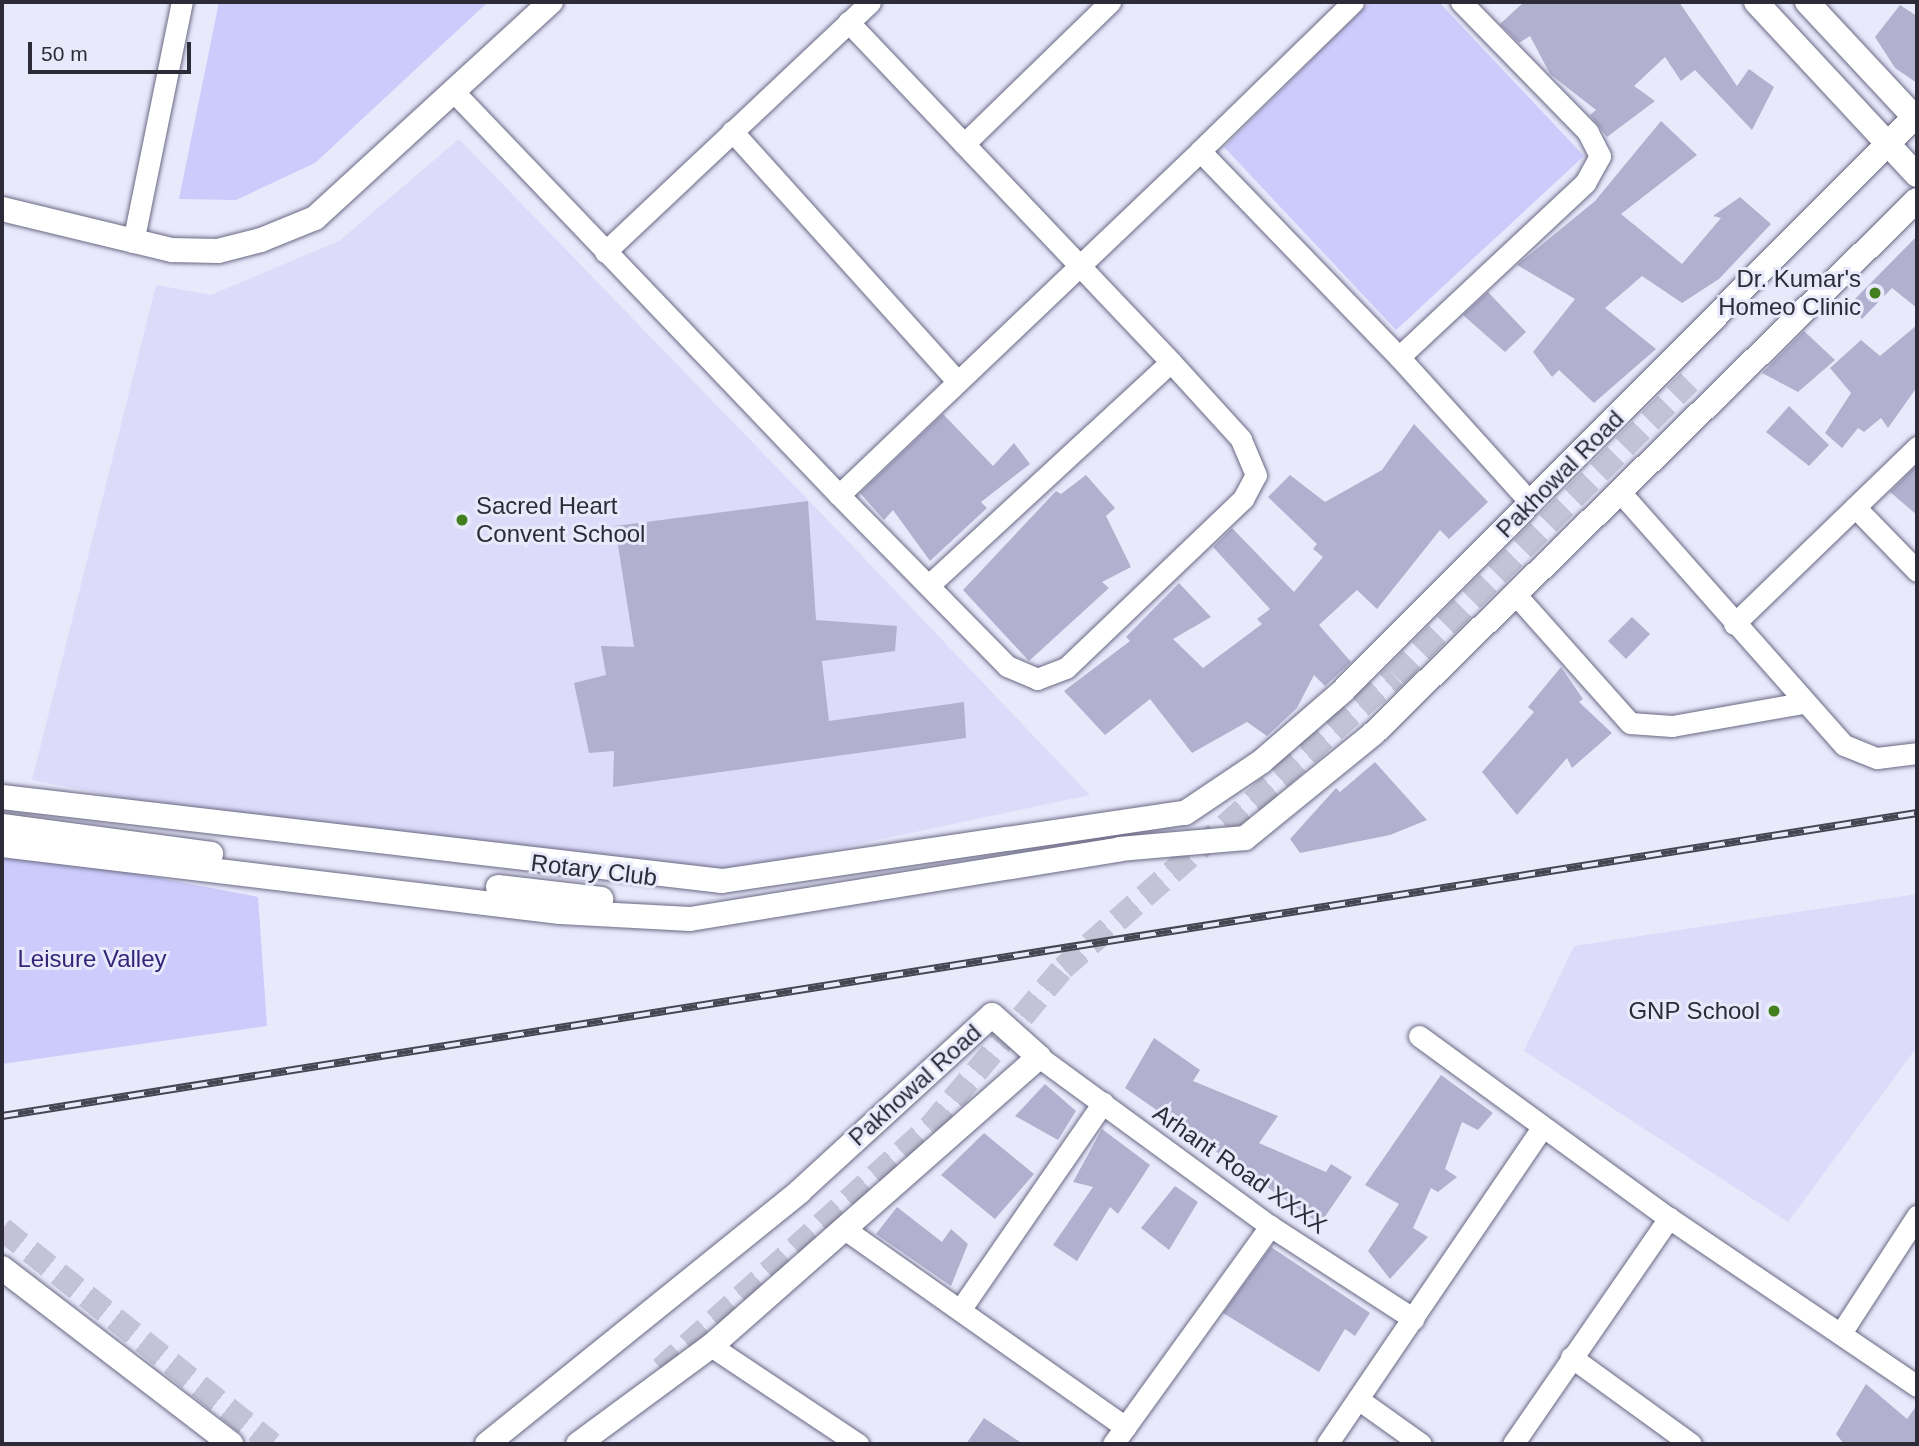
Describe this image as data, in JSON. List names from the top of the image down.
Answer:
{
  "streets": {
    "street": ["Pakhowal Road", "Rotary Club", "Arhant Road XXXX"]
  },
  "crossings": [
    ["Pakhowal Road", "Rotary Club"],
    ["Pakhowal Road", "Arhant Road XXXX"]
  ],
  "parks": ["Leisure Valley"],
  "places": ["Dr. Kumar's Homeo Clinic", "Sacred Heart Convent School", "GNP School"],
  "scale_bar": "50 m"
}
